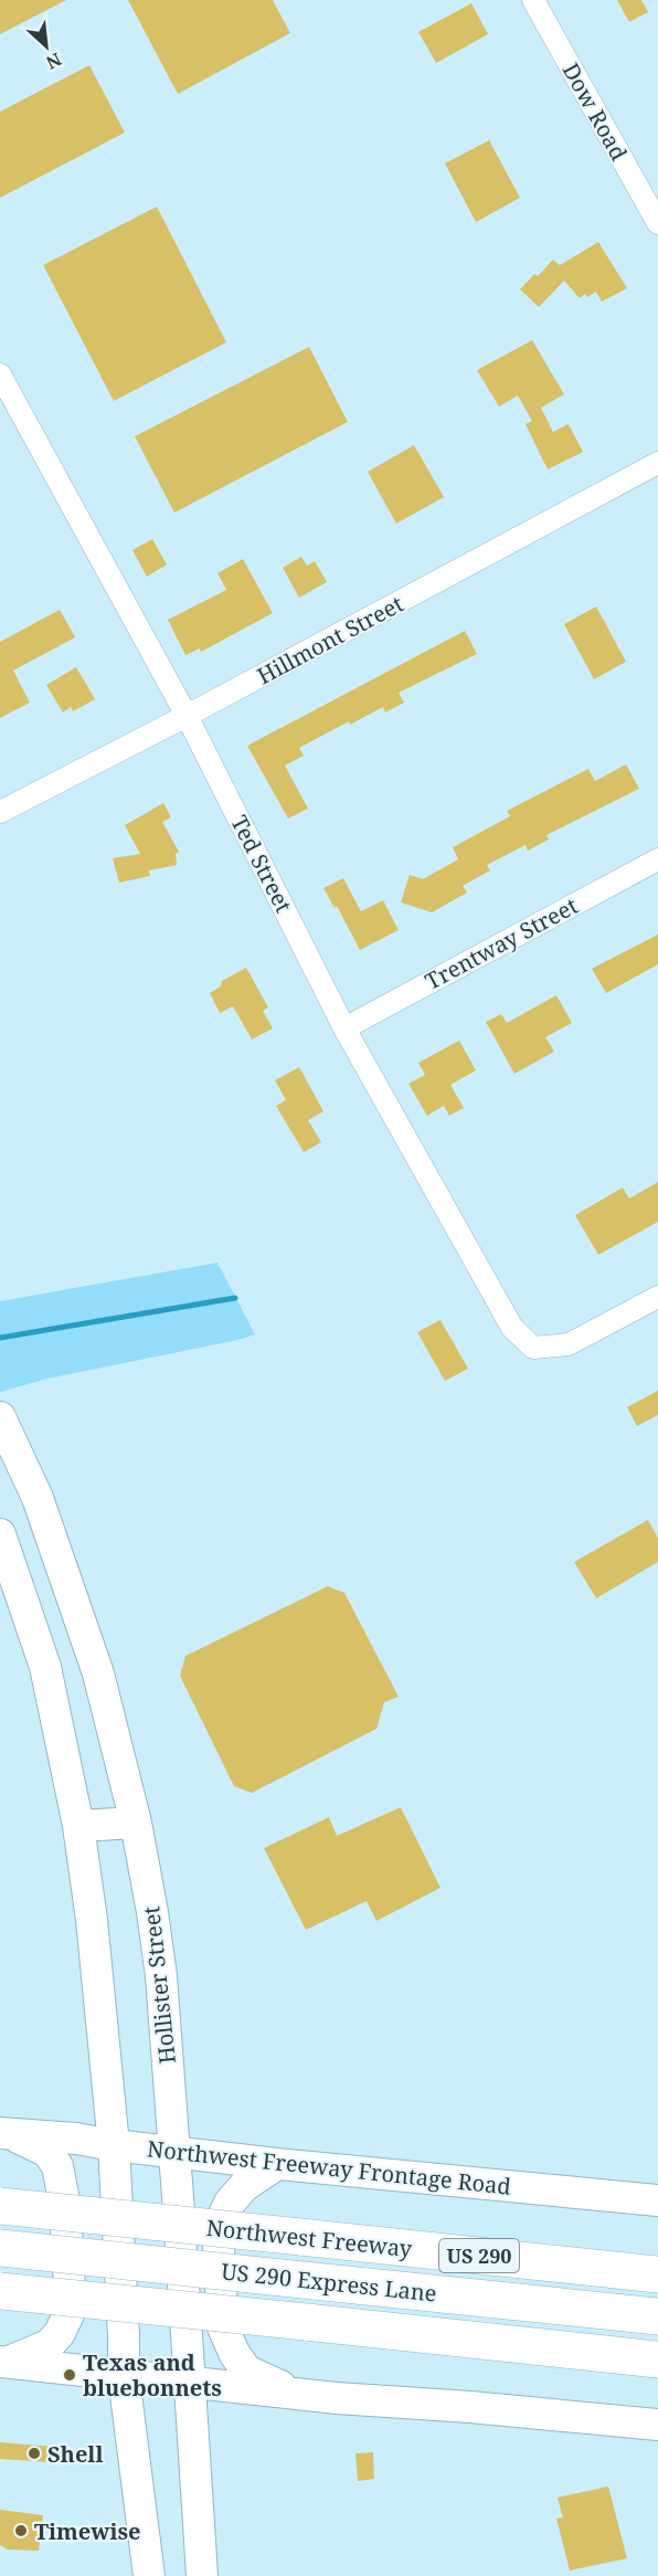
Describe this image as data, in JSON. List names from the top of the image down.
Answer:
{
  "streets": {
    "highway": ["Northwest Freeway", "US 290", "US 290 Express Lane"],
    "main road": ["Hollister Street", "Northwest Freeway Frontage Road"],
    "street": [
      "Dow Road",
      "Hillmont Street",
      "Ted Street",
      "Trentway Street"
    ]
  },
  "crossings": [
    ["Hillmont Street", "Ted Street"],
    ["Ted Street", "Trentway Street"],
    ["Hollister Street", "Northwest Freeway Frontage Road"]
  ],
  "places": ["Texas and bluebonnets", "Shell", "Timewise"],
  "north": "bottom right"
}
